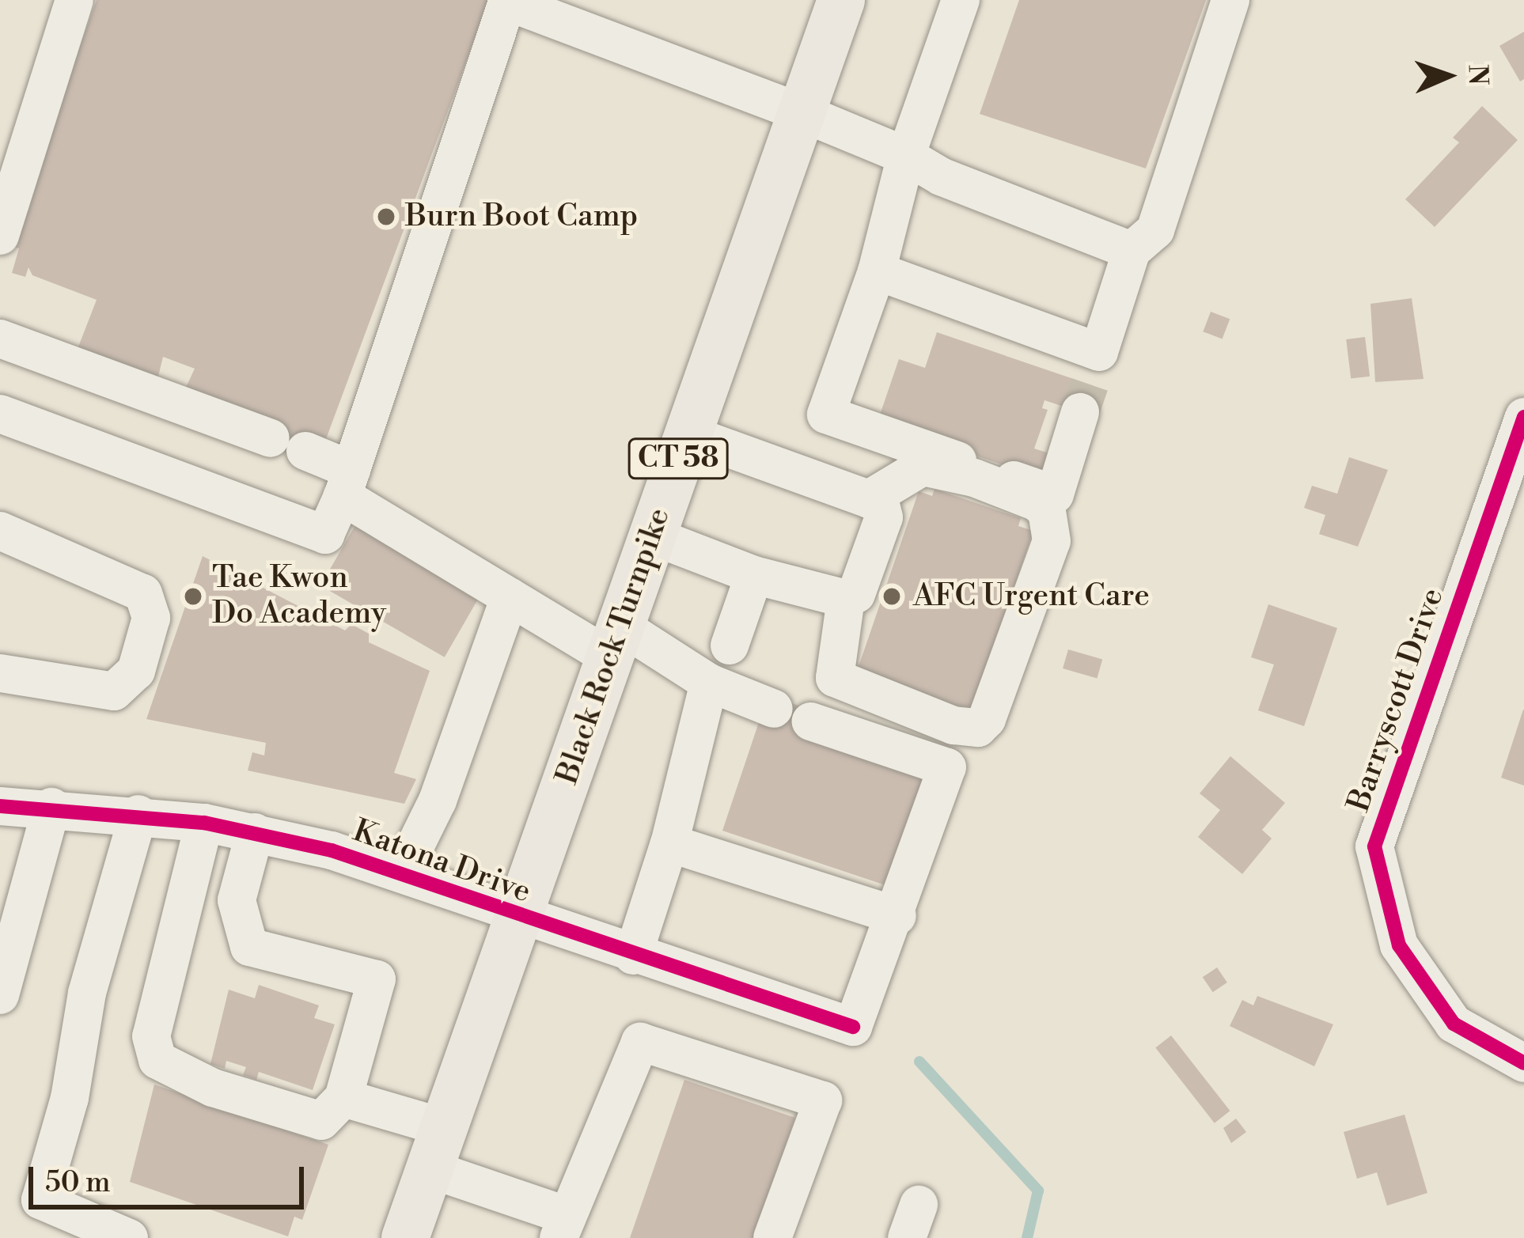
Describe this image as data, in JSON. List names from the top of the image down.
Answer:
{
  "streets": {
    "main road": ["CT 58", "Black Rock Turnpike"],
    "street": ["Barryscott Drive", "Katona Drive"]
  },
  "crossings": [
    ["Black Rock Turnpike", "Katona Drive"]
  ],
  "places": ["Burn Boot Camp", "Tae Kwon Do Academy", "AFC Urgent Care"],
  "scale_bar": "50 m",
  "north": "right"
}
